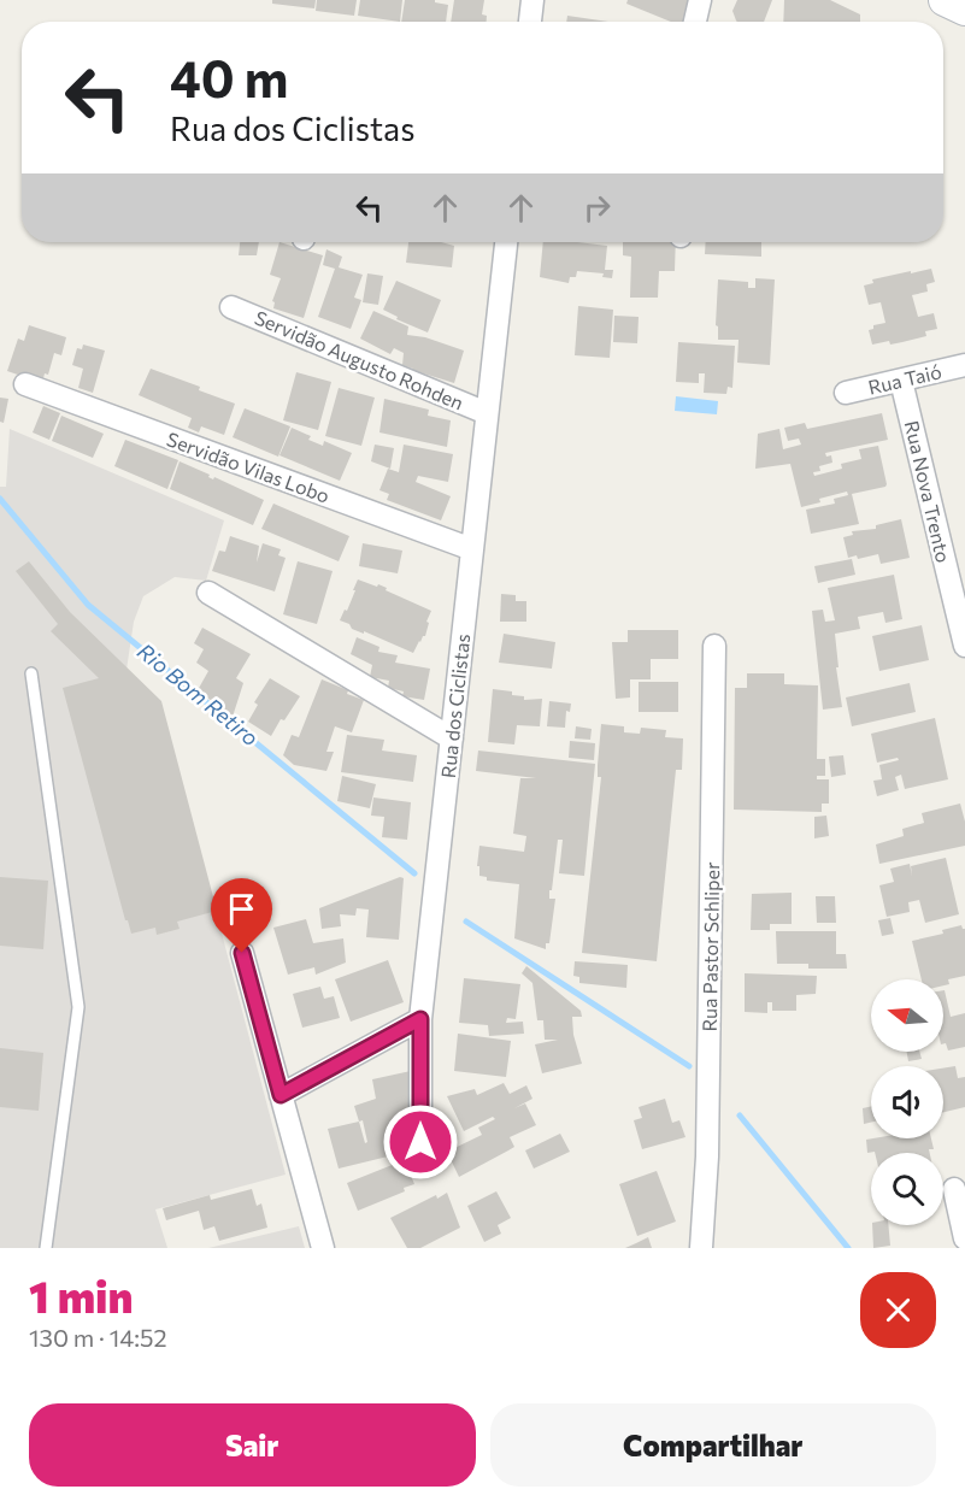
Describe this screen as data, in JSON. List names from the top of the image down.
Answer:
{
  "streets": {
    "street": [
      "Servidão Augusto Rohden",
      "Rua Taió",
      "Servidão Vilas Lobo",
      "Rua Nova Trento",
      "Rua dos Ciclistas",
      "Rua Pastor Schliper"
    ]
  },
  "crossings": [
    ["Servidão Augusto Rohden", "Rua dos Ciclistas"],
    ["Rua Taió", "Rua Nova Trento"],
    ["Servidão Vilas Lobo", "Rua dos Ciclistas"]
  ],
  "water": ["Rio Bom Retiro"],
  "north": "left",
  "page": {
    "turn": ["40 m", "Rua dos Ciclistas"],
    "heading": ["1 min", "130 m · 14:52"],
    "buttons": ["Sair", "Compartilhar"]
  }
}
